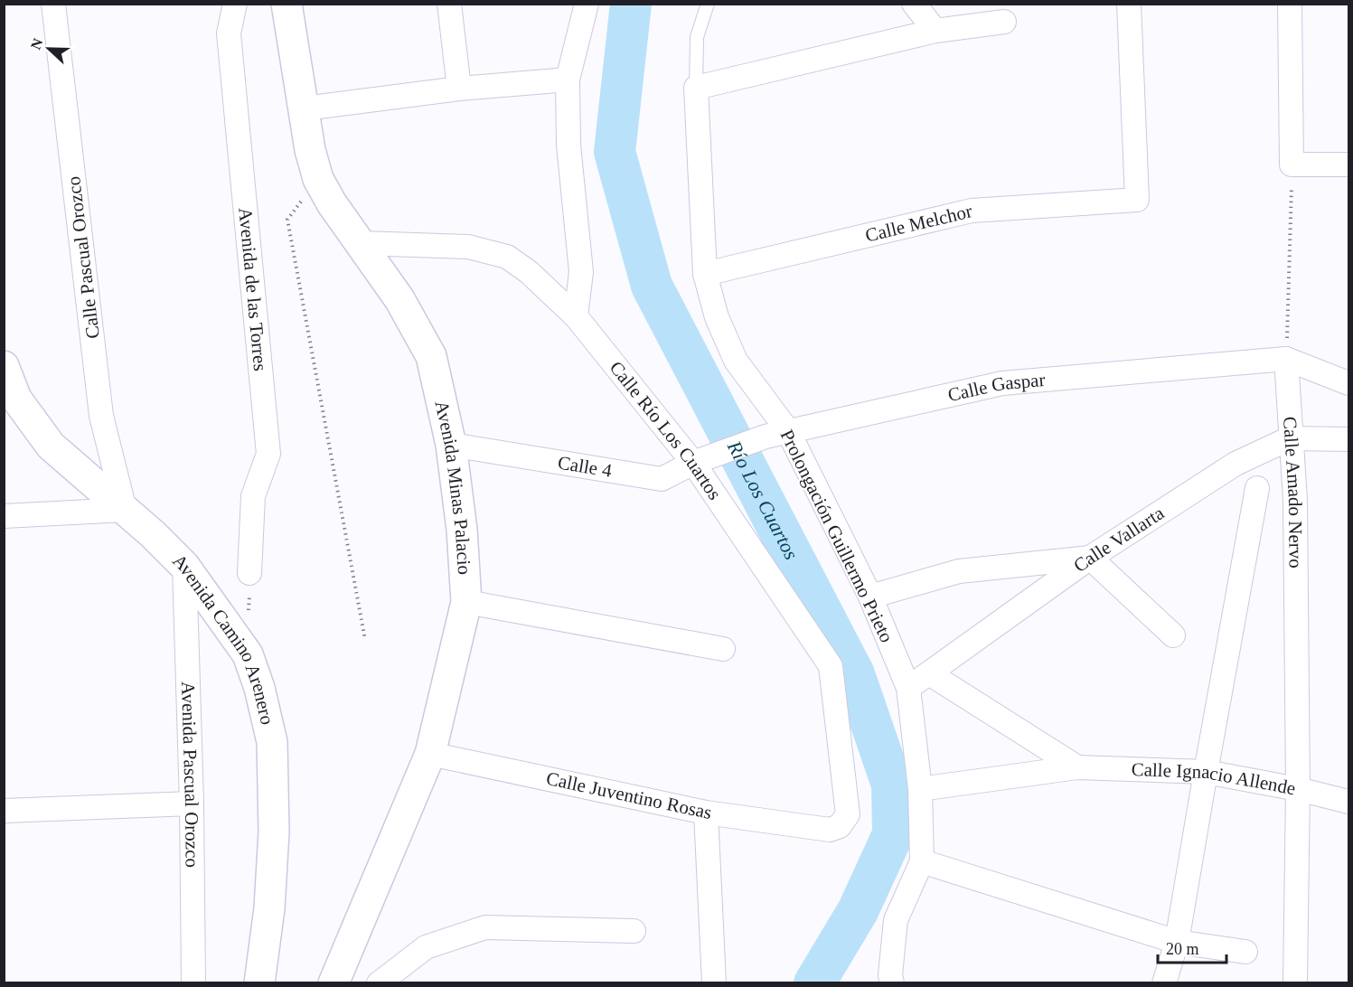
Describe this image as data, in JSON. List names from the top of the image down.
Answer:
{
  "streets": {
    "main road": ["Avenida Minas Palacio", "Avenida Camino Arenero"],
    "street": [
      "Calle Melchor",
      "Calle Pascual Orozco",
      "Avenida de las Torres",
      "Calle Gaspar",
      "Calle Río Los Cuartos",
      "Calle 4",
      "Calle Amado Nervo",
      "Prolongación Guillermo Prieto",
      "Calle Vallarta",
      "Avenida Pascual Orozco",
      "Calle Ignacio Allende",
      "Calle Juventino Rosas"
    ]
  },
  "crossings": [
    ["Calle Melchor", "Prolongación Guillermo Prieto"],
    ["Calle Pascual Orozco", "Avenida Camino Arenero"],
    ["Calle Gaspar", "Calle Río Los Cuartos"],
    ["Calle Gaspar", "Calle 4"],
    ["Calle Gaspar", "Calle Amado Nervo"],
    ["Calle Gaspar", "Prolongación Guillermo Prieto"],
    ["Calle Río Los Cuartos", "Calle 4"],
    ["Calle Río Los Cuartos", "Avenida Minas Palacio"],
    ["Calle Río Los Cuartos", "Calle Juventino Rosas"],
    ["Calle 4", "Avenida Minas Palacio"],
    ["Avenida Minas Palacio", "Calle Juventino Rosas"],
    ["Calle Amado Nervo", "Calle Vallarta"],
    ["Calle Amado Nervo", "Calle Ignacio Allende"],
    ["Prolongación Guillermo Prieto", "Calle Vallarta"],
    ["Prolongación Guillermo Prieto", "Calle Ignacio Allende"],
    ["Avenida Camino Arenero", "Avenida Pascual Orozco"]
  ],
  "water": ["Río Los Cuartos"],
  "scale_bar": "20 m",
  "north": "left"
}
